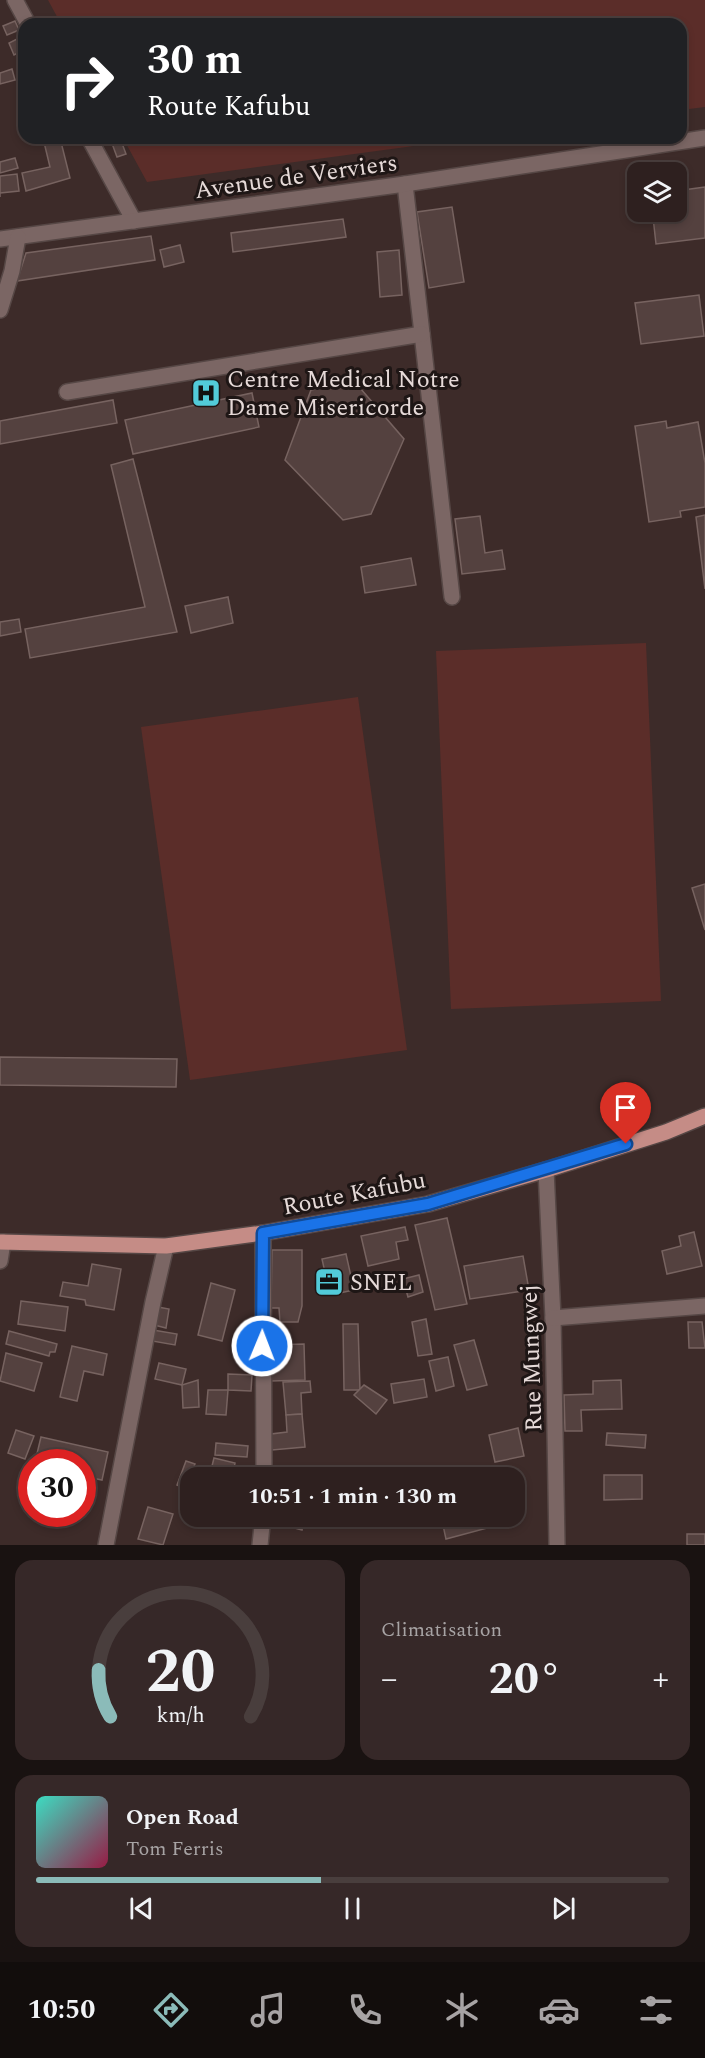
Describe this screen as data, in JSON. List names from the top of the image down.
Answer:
{
  "streets": {
    "main road": ["Route Kafubu"],
    "street": ["Avenue de Verviers", "Rue Mungwej"]
  },
  "crossings": [
    ["Route Kafubu", "Rue Mungwej"]
  ],
  "places": {
    "hospital": ["Centre Medical Notre Dame Misericorde"],
    "office": ["SNEL"]
  },
  "page": {
    "turn": ["30 m", "Route Kafubu"],
    "limit": "30",
    "trip": "10:51 · 1 min · 130 m",
    "tile": "Climatisation",
    "heat": ["−", "20°", "+"],
    "song": ["Open Road", "Tom Ferris"],
    "tabs": "10:50",
    "gauge": ["20", "km/h"]
  }
}
